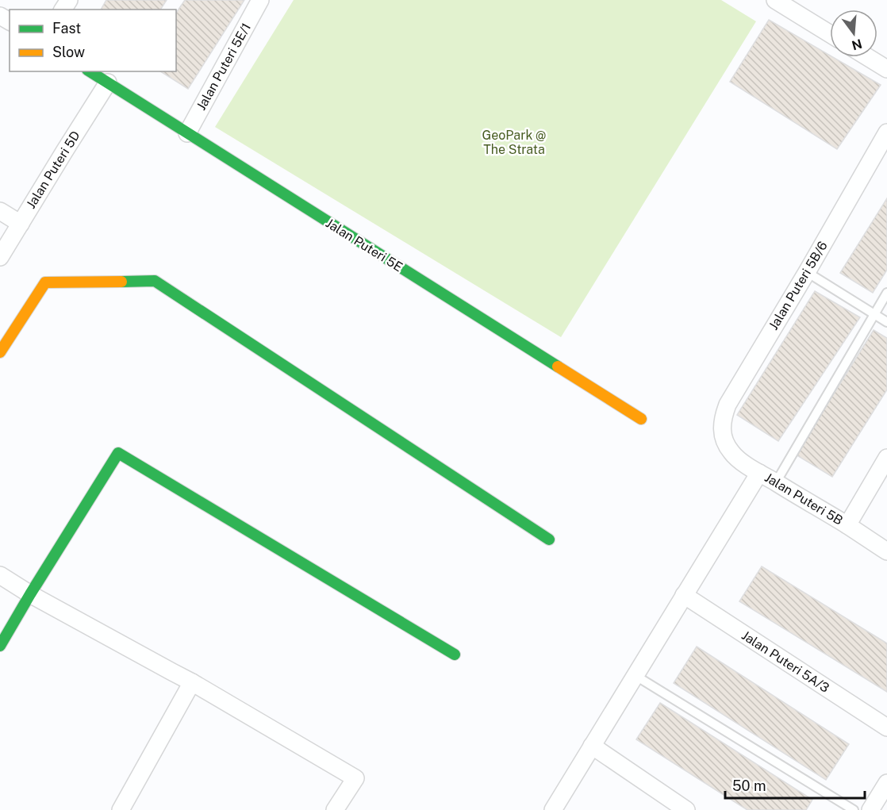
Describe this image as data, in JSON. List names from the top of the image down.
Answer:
{
  "streets": {
    "street": [
      "Jalan Puteri 5E/1",
      "Jalan Puteri 5D",
      "Jalan Puteri 5E",
      "Jalan Puteri 5B/6",
      "Jalan Puteri 5B",
      "Jalan Puteri 5A/3"
    ]
  },
  "crossings": [
    ["Jalan Puteri 5E/1", "Jalan Puteri 5E"],
    ["Jalan Puteri 5D", "Jalan Puteri 5E"],
    ["Jalan Puteri 5B/6", "Jalan Puteri 5B"]
  ],
  "parks": ["GeoPark @ The Strata"],
  "legend": ["Fast", "Slow"],
  "scale_bar": "50 m",
  "north": "bottom"
}
